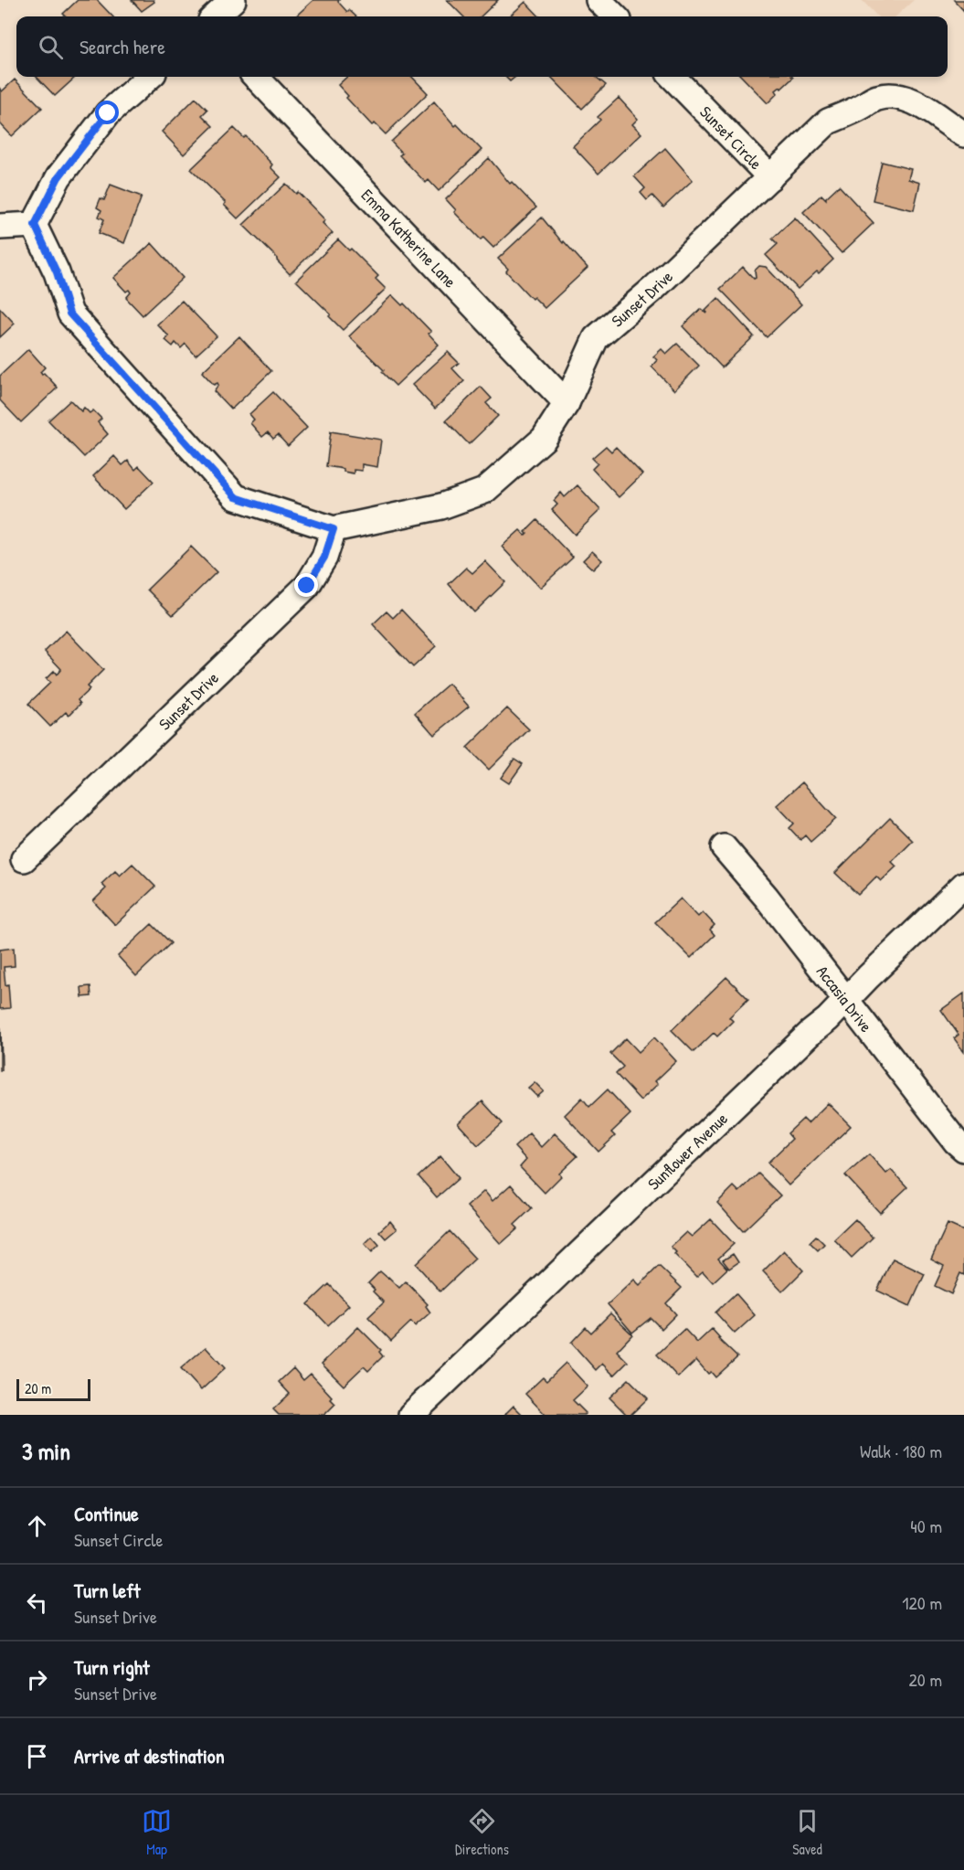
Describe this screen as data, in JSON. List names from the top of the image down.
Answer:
{
  "streets": {
    "street": [
      "Sunset Circle",
      "Emma Katherine Lane",
      "Sunset Drive",
      "Accasia Drive",
      "Sunflower Avenue"
    ]
  },
  "crossings": [
    ["Sunset Circle", "Sunset Drive"],
    ["Emma Katherine Lane", "Sunset Drive"],
    ["Accasia Drive", "Sunflower Avenue"]
  ],
  "scale_bar": "20 m",
  "page": {
    "search": "Search here",
    "scale": "20 m",
    "heading": ["3 min", "Walk · 180 m"],
    "list": [
      ["Continue", "Sunset Circle", "40 m"],
      ["Turn left", "Sunset Drive", "120 m"],
      ["Turn right", "Sunset Drive", "20 m"],
      "Arrive at destination"
    ],
    "nav": ["Map", "Directions", "Saved"]
  }
}
